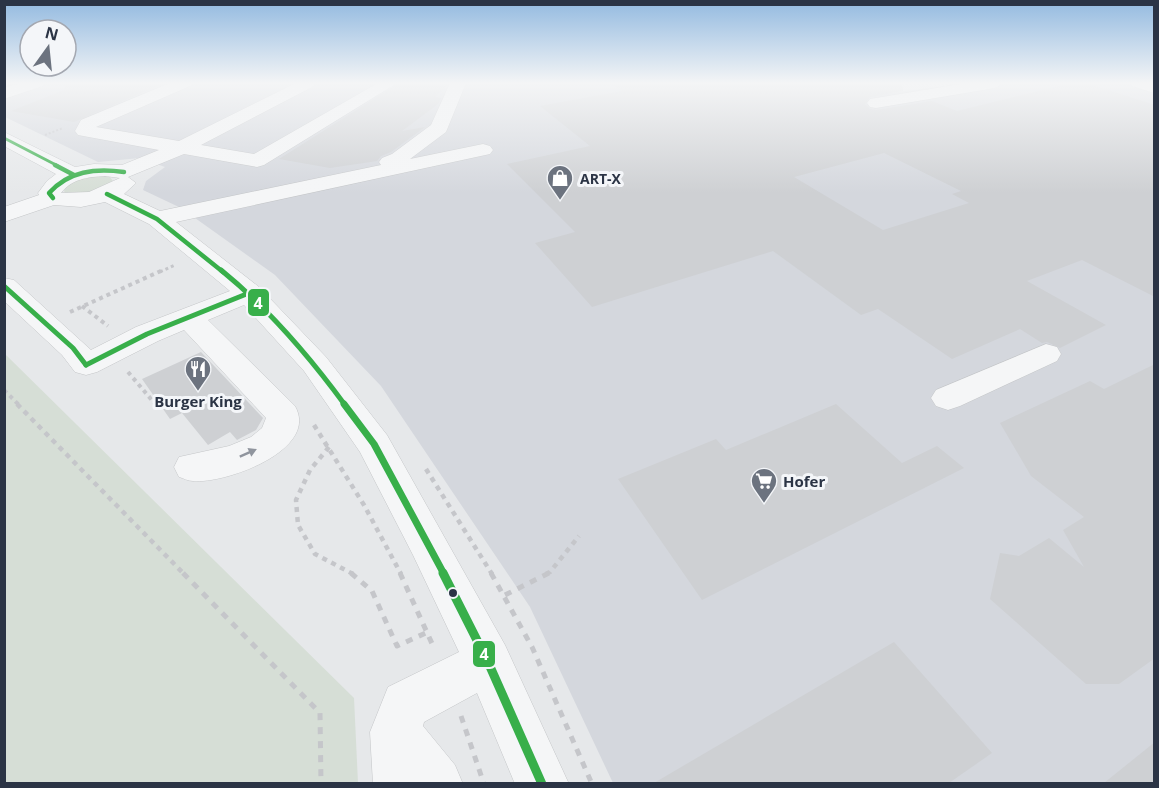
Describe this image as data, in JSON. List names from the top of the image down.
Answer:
{
  "places": {
    "shop": ["ART-X"],
    "restaurant": ["Burger King"],
    "supermarket": ["Hofer"]
  },
  "lines": ["transit line 4"],
  "north": "top"
}
